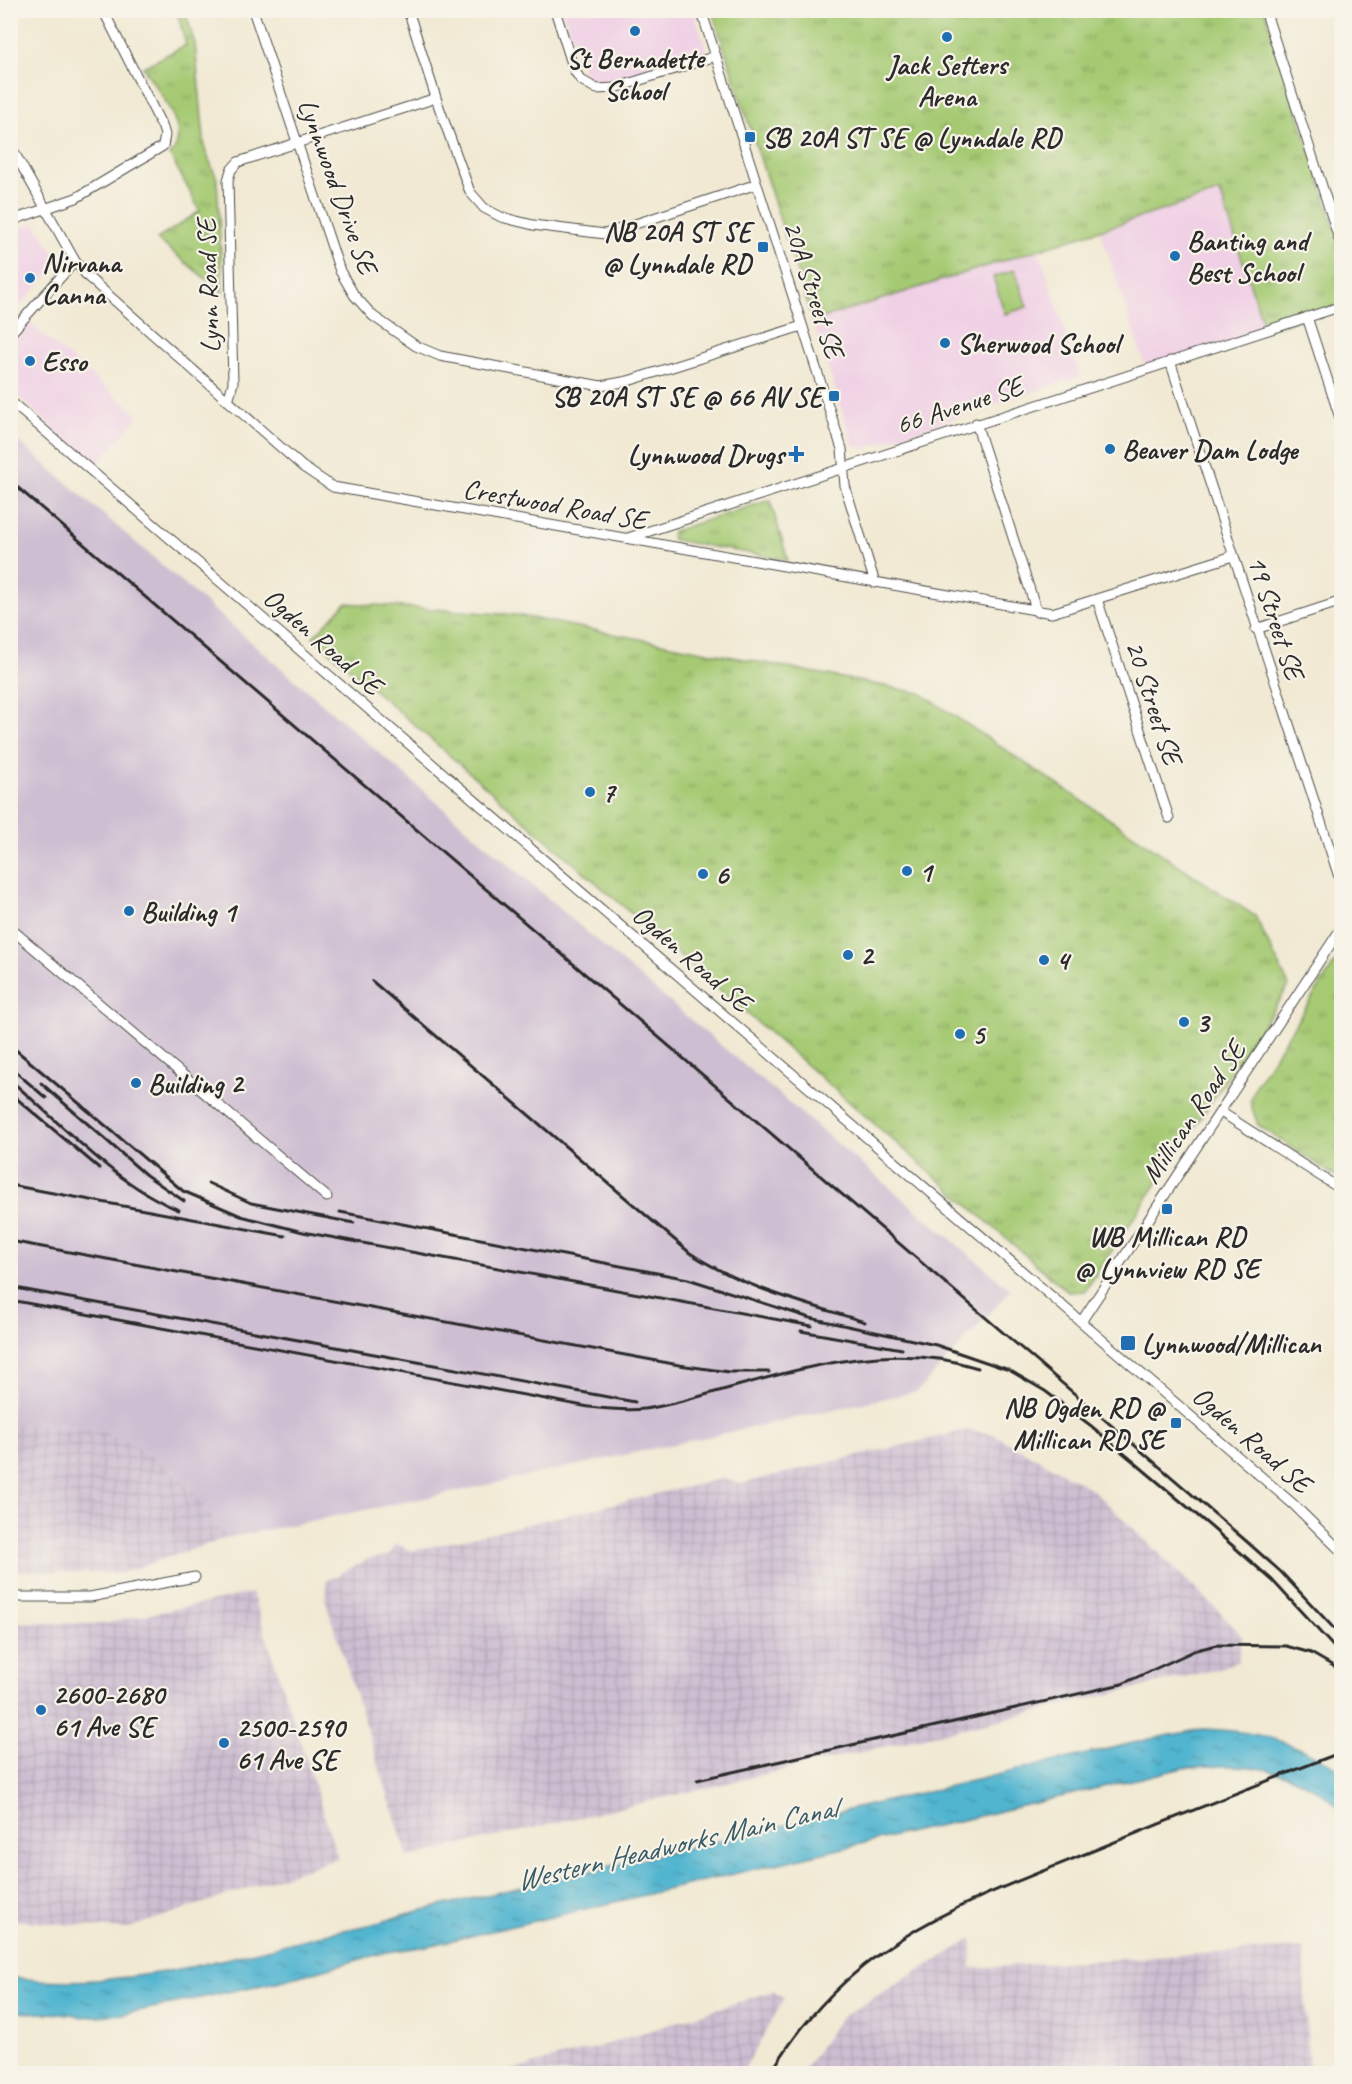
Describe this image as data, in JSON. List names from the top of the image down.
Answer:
{
  "streets": {
    "street": [
      "Lynnwood Drive SE",
      "Lynn Road SE",
      "20A Street SE",
      "66 Avenue SE",
      "Crestwood Road SE",
      "19 Street SE",
      "Ogden Road SE",
      "20 Street SE",
      "Millican Road SE"
    ]
  },
  "crossings": [
    ["Lynnwood Drive SE", "Lynn Road SE"],
    ["Lynnwood Drive SE", "20A Street SE"],
    ["Lynn Road SE", "Crestwood Road SE"],
    ["20A Street SE", "66 Avenue SE"],
    ["20A Street SE", "Crestwood Road SE"],
    ["66 Avenue SE", "Crestwood Road SE"],
    ["66 Avenue SE", "19 Street SE"],
    ["Crestwood Road SE", "19 Street SE"],
    ["Crestwood Road SE", "20 Street SE"],
    ["Ogden Road SE", "Millican Road SE"]
  ],
  "water": ["Western Headworks Main Canal"],
  "places": {
    "other": [
      "St Bernadette School",
      "Jack Setters Arena",
      "Banting and Best School",
      "Nirvana Canna",
      "Sherwood School",
      "Esso",
      "Beaver Dam Lodge",
      "7",
      "1",
      "6",
      "Building 1",
      "2",
      "4",
      "3",
      "5",
      "Building 2",
      "2600-2680 61 Ave SE",
      "2500-2590 61 Ave SE"
    ],
    "transit": [
      "SB 20A ST SE @ Lynndale RD",
      "NB 20A ST SE @ Lynndale RD",
      "SB 20A ST SE @ 66 AV SE",
      "WB Millican RD @ Lynnview RD SE",
      "Lynnwood/Millican",
      "NB Ogden RD @ Millican RD SE"
    ],
    "health": ["Lynnwood Drugs"]
  }
}
